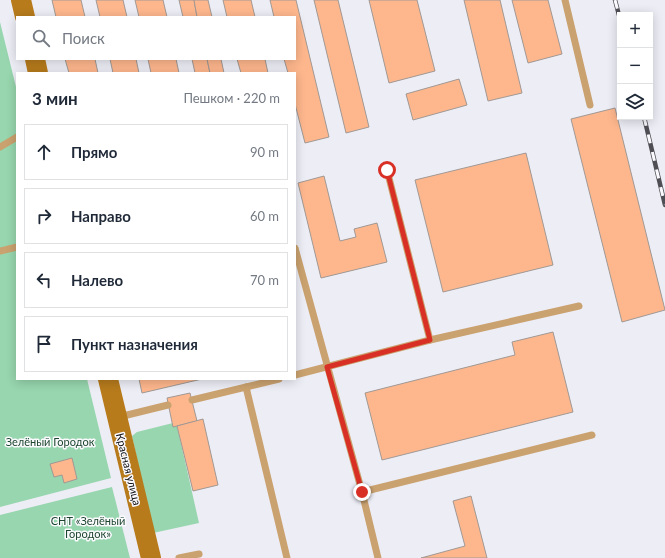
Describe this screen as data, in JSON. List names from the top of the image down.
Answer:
{
  "streets": {
    "main road": ["Красная улица"]
  },
  "parks": ["Зелёный Городок", "СНТ «Зелёный Городок»"],
  "page": {
    "map_buttons": ["+", "−"],
    "search": "Поиск",
    "heading": ["3 мин", "Пешком · 220 m"],
    "list": [
      ["Прямо", "90 m"],
      ["Направо", "60 m"],
      ["Налево", "70 m"],
      "Пункт назначения"
    ]
  }
}
